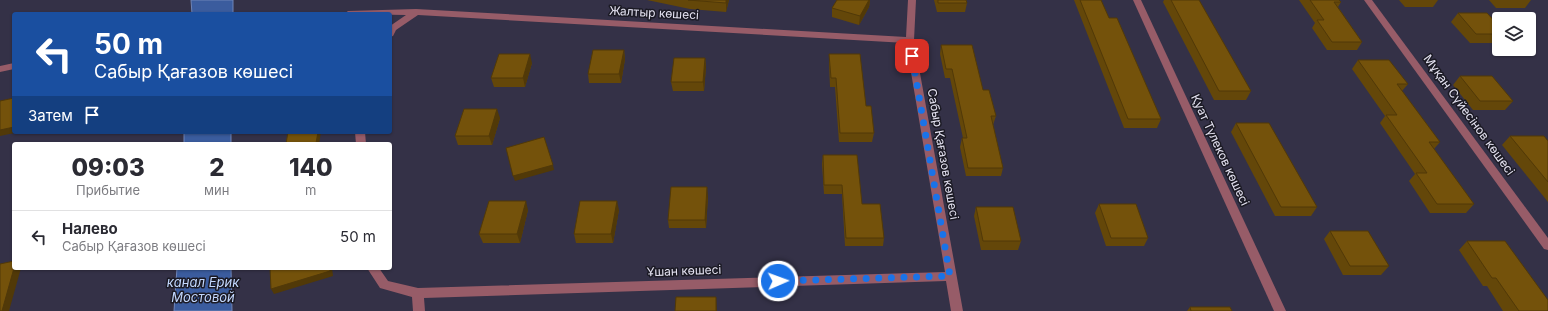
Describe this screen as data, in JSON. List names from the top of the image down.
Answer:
{
  "streets": {
    "street": [
      "Жалтыр көшесі",
      "Мұқан Сүйесінов көшесі",
      "Қуат Түлеков көшесі",
      "Сабыр Қағазов көшесі",
      "Ұшан көшесі"
    ]
  },
  "crossings": [
    ["Жалтыр көшесі", "Сабыр Қағазов көшесі"],
    ["Сабыр Қағазов көшесі", "Ұшан көшесі"]
  ],
  "water": ["канал Ерик Мостовой"],
  "page": {
    "turn": ["50 m", "Сабыр Қағазов көшесі"],
    "then": "Затем",
    "eta": [
      "09:03",
      "Прибытие",
      "2",
      "мин",
      "140",
      "m"
    ],
    "list": [
      {
        "name": "Налево",
        "note": "Сабыр Қағазов көшесі",
        "value": "50 m"
      }
    ]
  }
}
